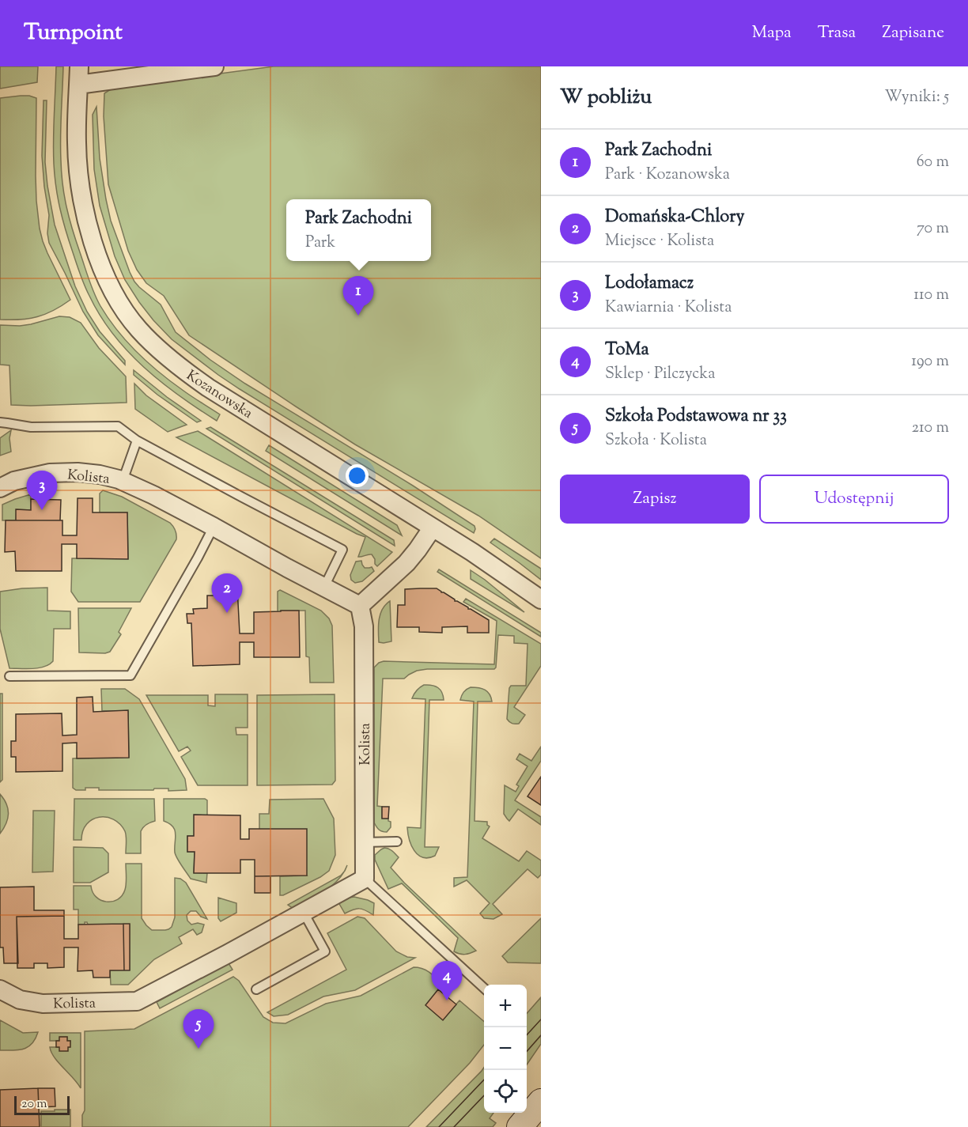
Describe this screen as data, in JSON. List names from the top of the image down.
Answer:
{
  "streets": {
    "street": ["Kozanowska", "Kolista"]
  },
  "scale_bar": "20 m",
  "page": {
    "header": "Turnpoint",
    "nav": ["Mapa", "Trasa", "Zapisane"],
    "heading": ["W pobliżu", "Wyniki: 5"],
    "list": [
      {
        "mark": "1",
        "name": "Park Zachodni",
        "note": "Park · Kozanowska",
        "value": "60 m"
      },
      {
        "mark": "2",
        "name": "Domańska-Chlory",
        "note": "Miejsce · Kolista",
        "value": "70 m"
      },
      {
        "mark": "3",
        "name": "Lodołamacz",
        "note": "Kawiarnia · Kolista",
        "value": "110 m"
      },
      {
        "mark": "4",
        "name": "ToMa",
        "note": "Sklep · Pilczycka",
        "value": "190 m"
      },
      {
        "mark": "5",
        "name": "Szkoła Podstawowa nr 33",
        "note": "Szkoła · Kolista",
        "value": "210 m"
      }
    ],
    "popup": ["Park Zachodni", "Park"],
    "pins": [
      "1",
      "3",
      "2",
      "4",
      "5"
    ],
    "buttons": ["Zapisz", "Udostępnij"],
    "map_buttons": ["+", "−"],
    "scale": "20 m"
  }
}
